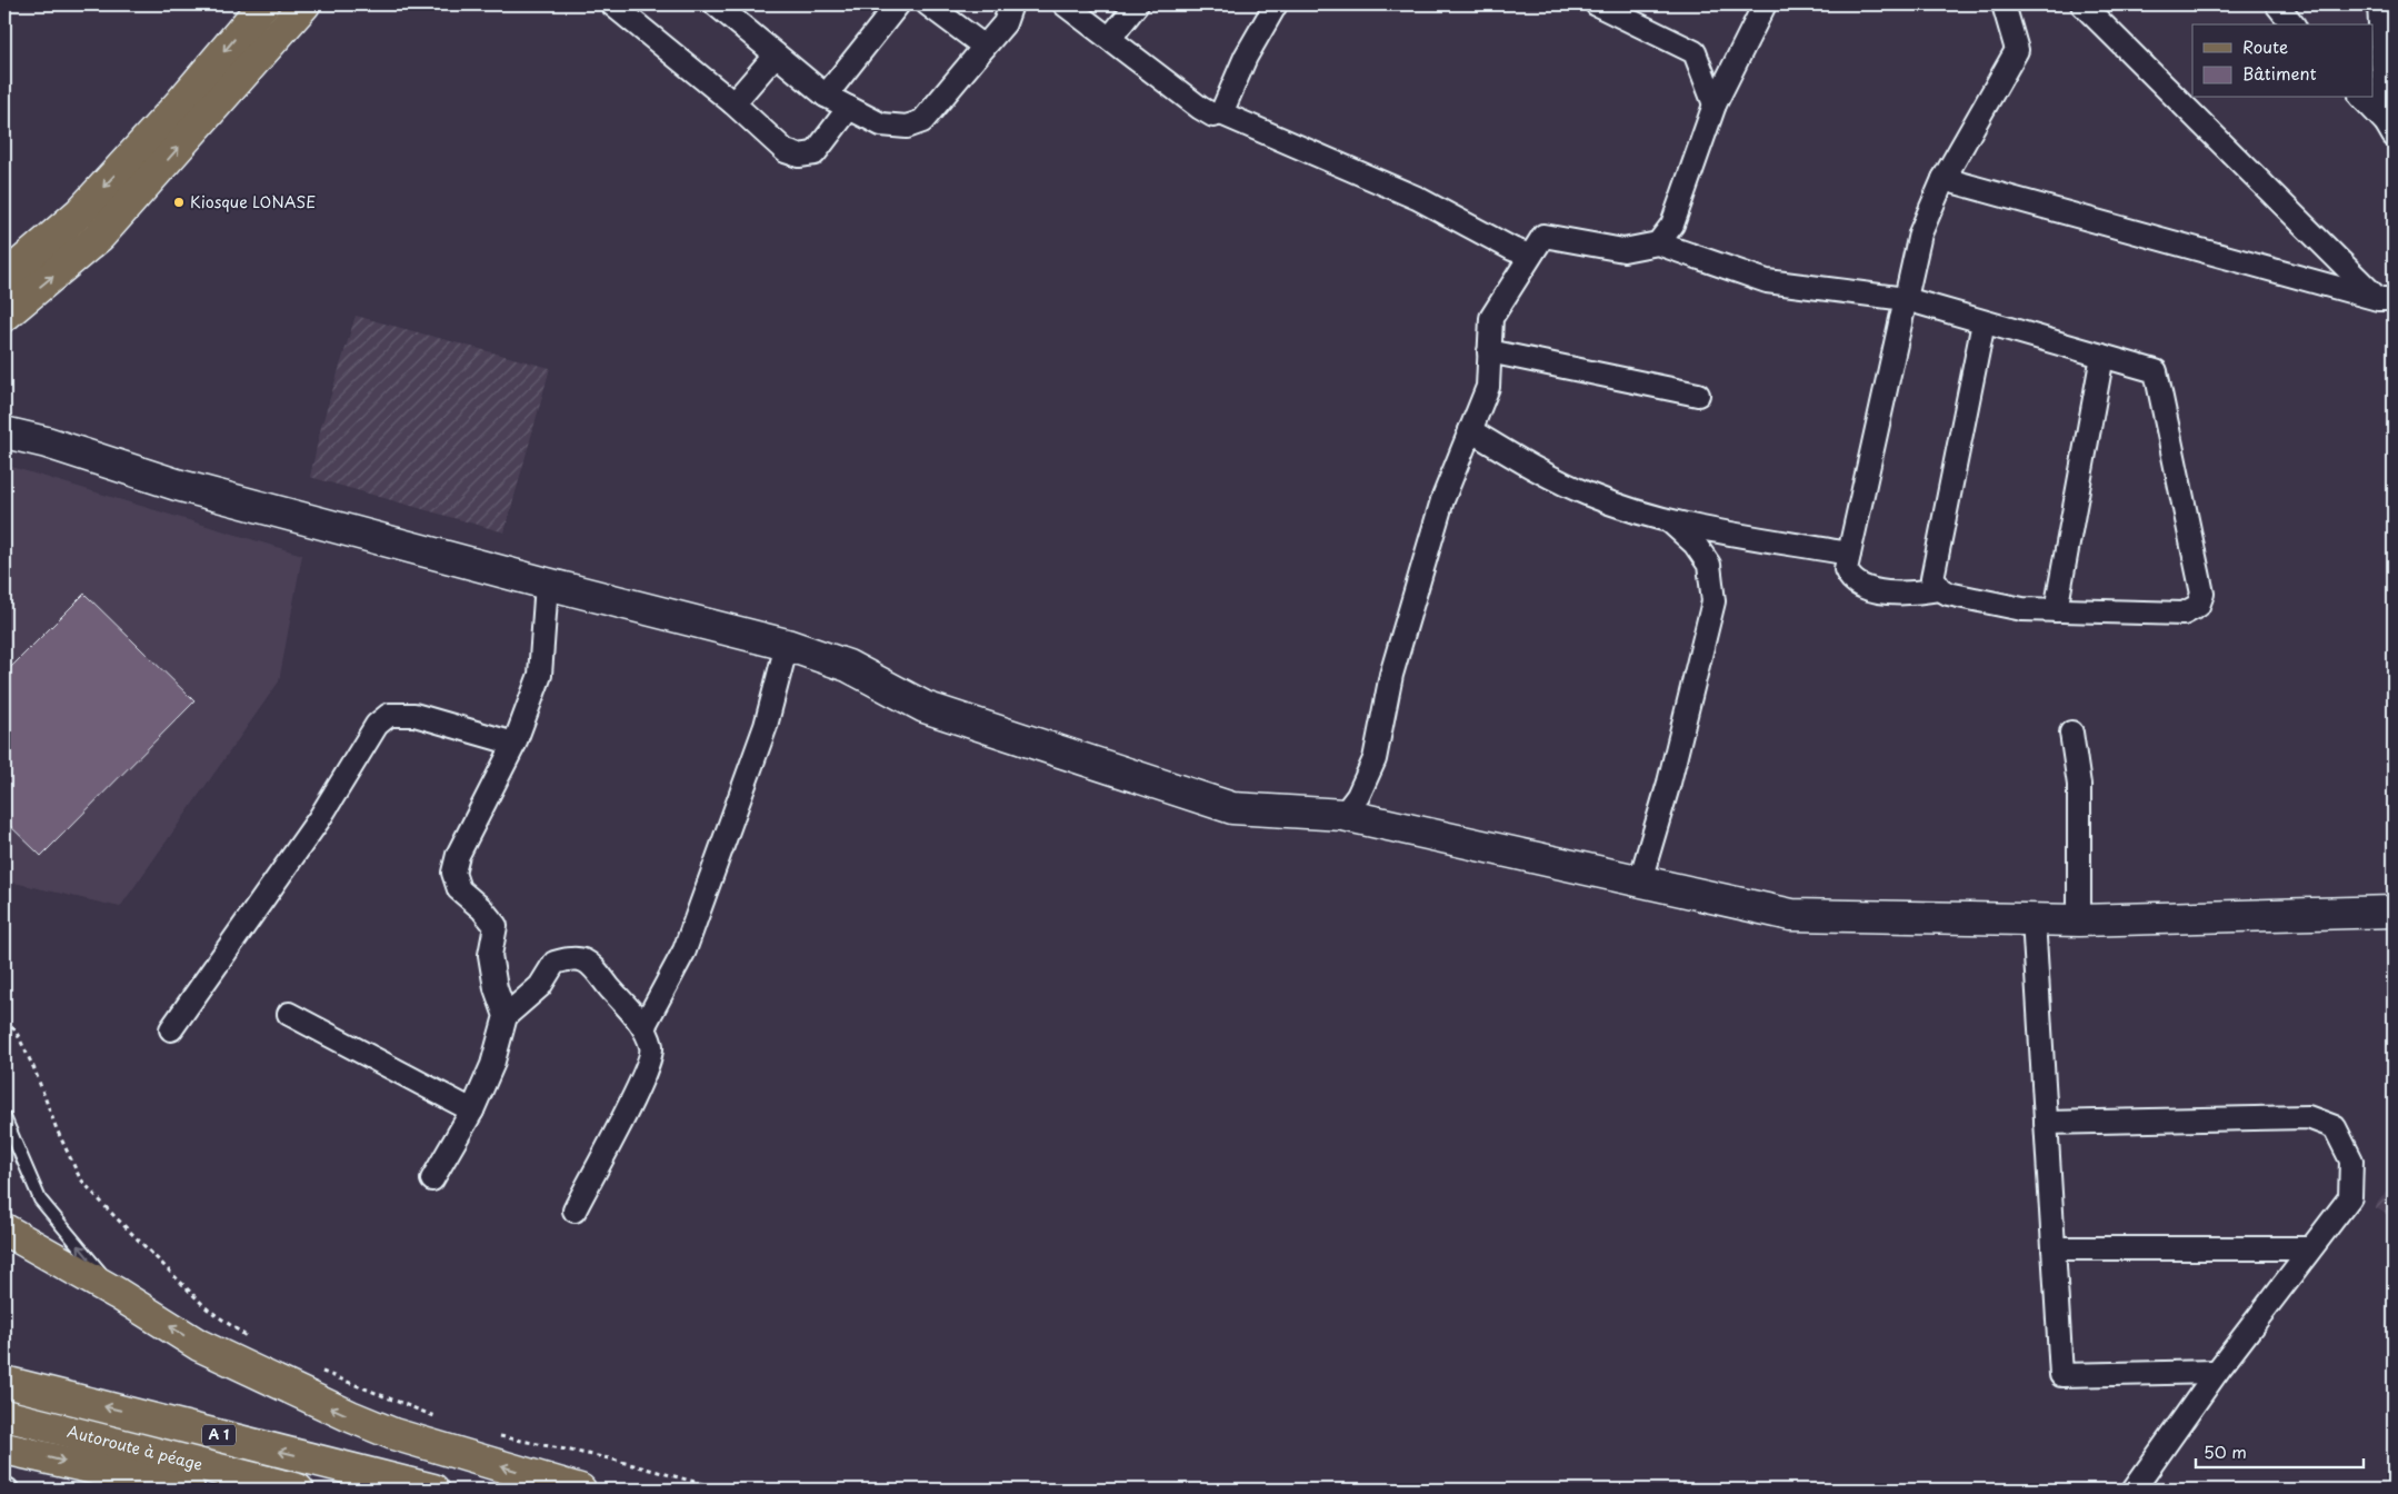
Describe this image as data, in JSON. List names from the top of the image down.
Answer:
{
  "streets": {
    "main road": ["A 1", "Autoroute à péage"]
  },
  "places": ["Kiosque LONASE"],
  "legend": ["Route", "Bâtiment"],
  "scale_bar": "50 m"
}
